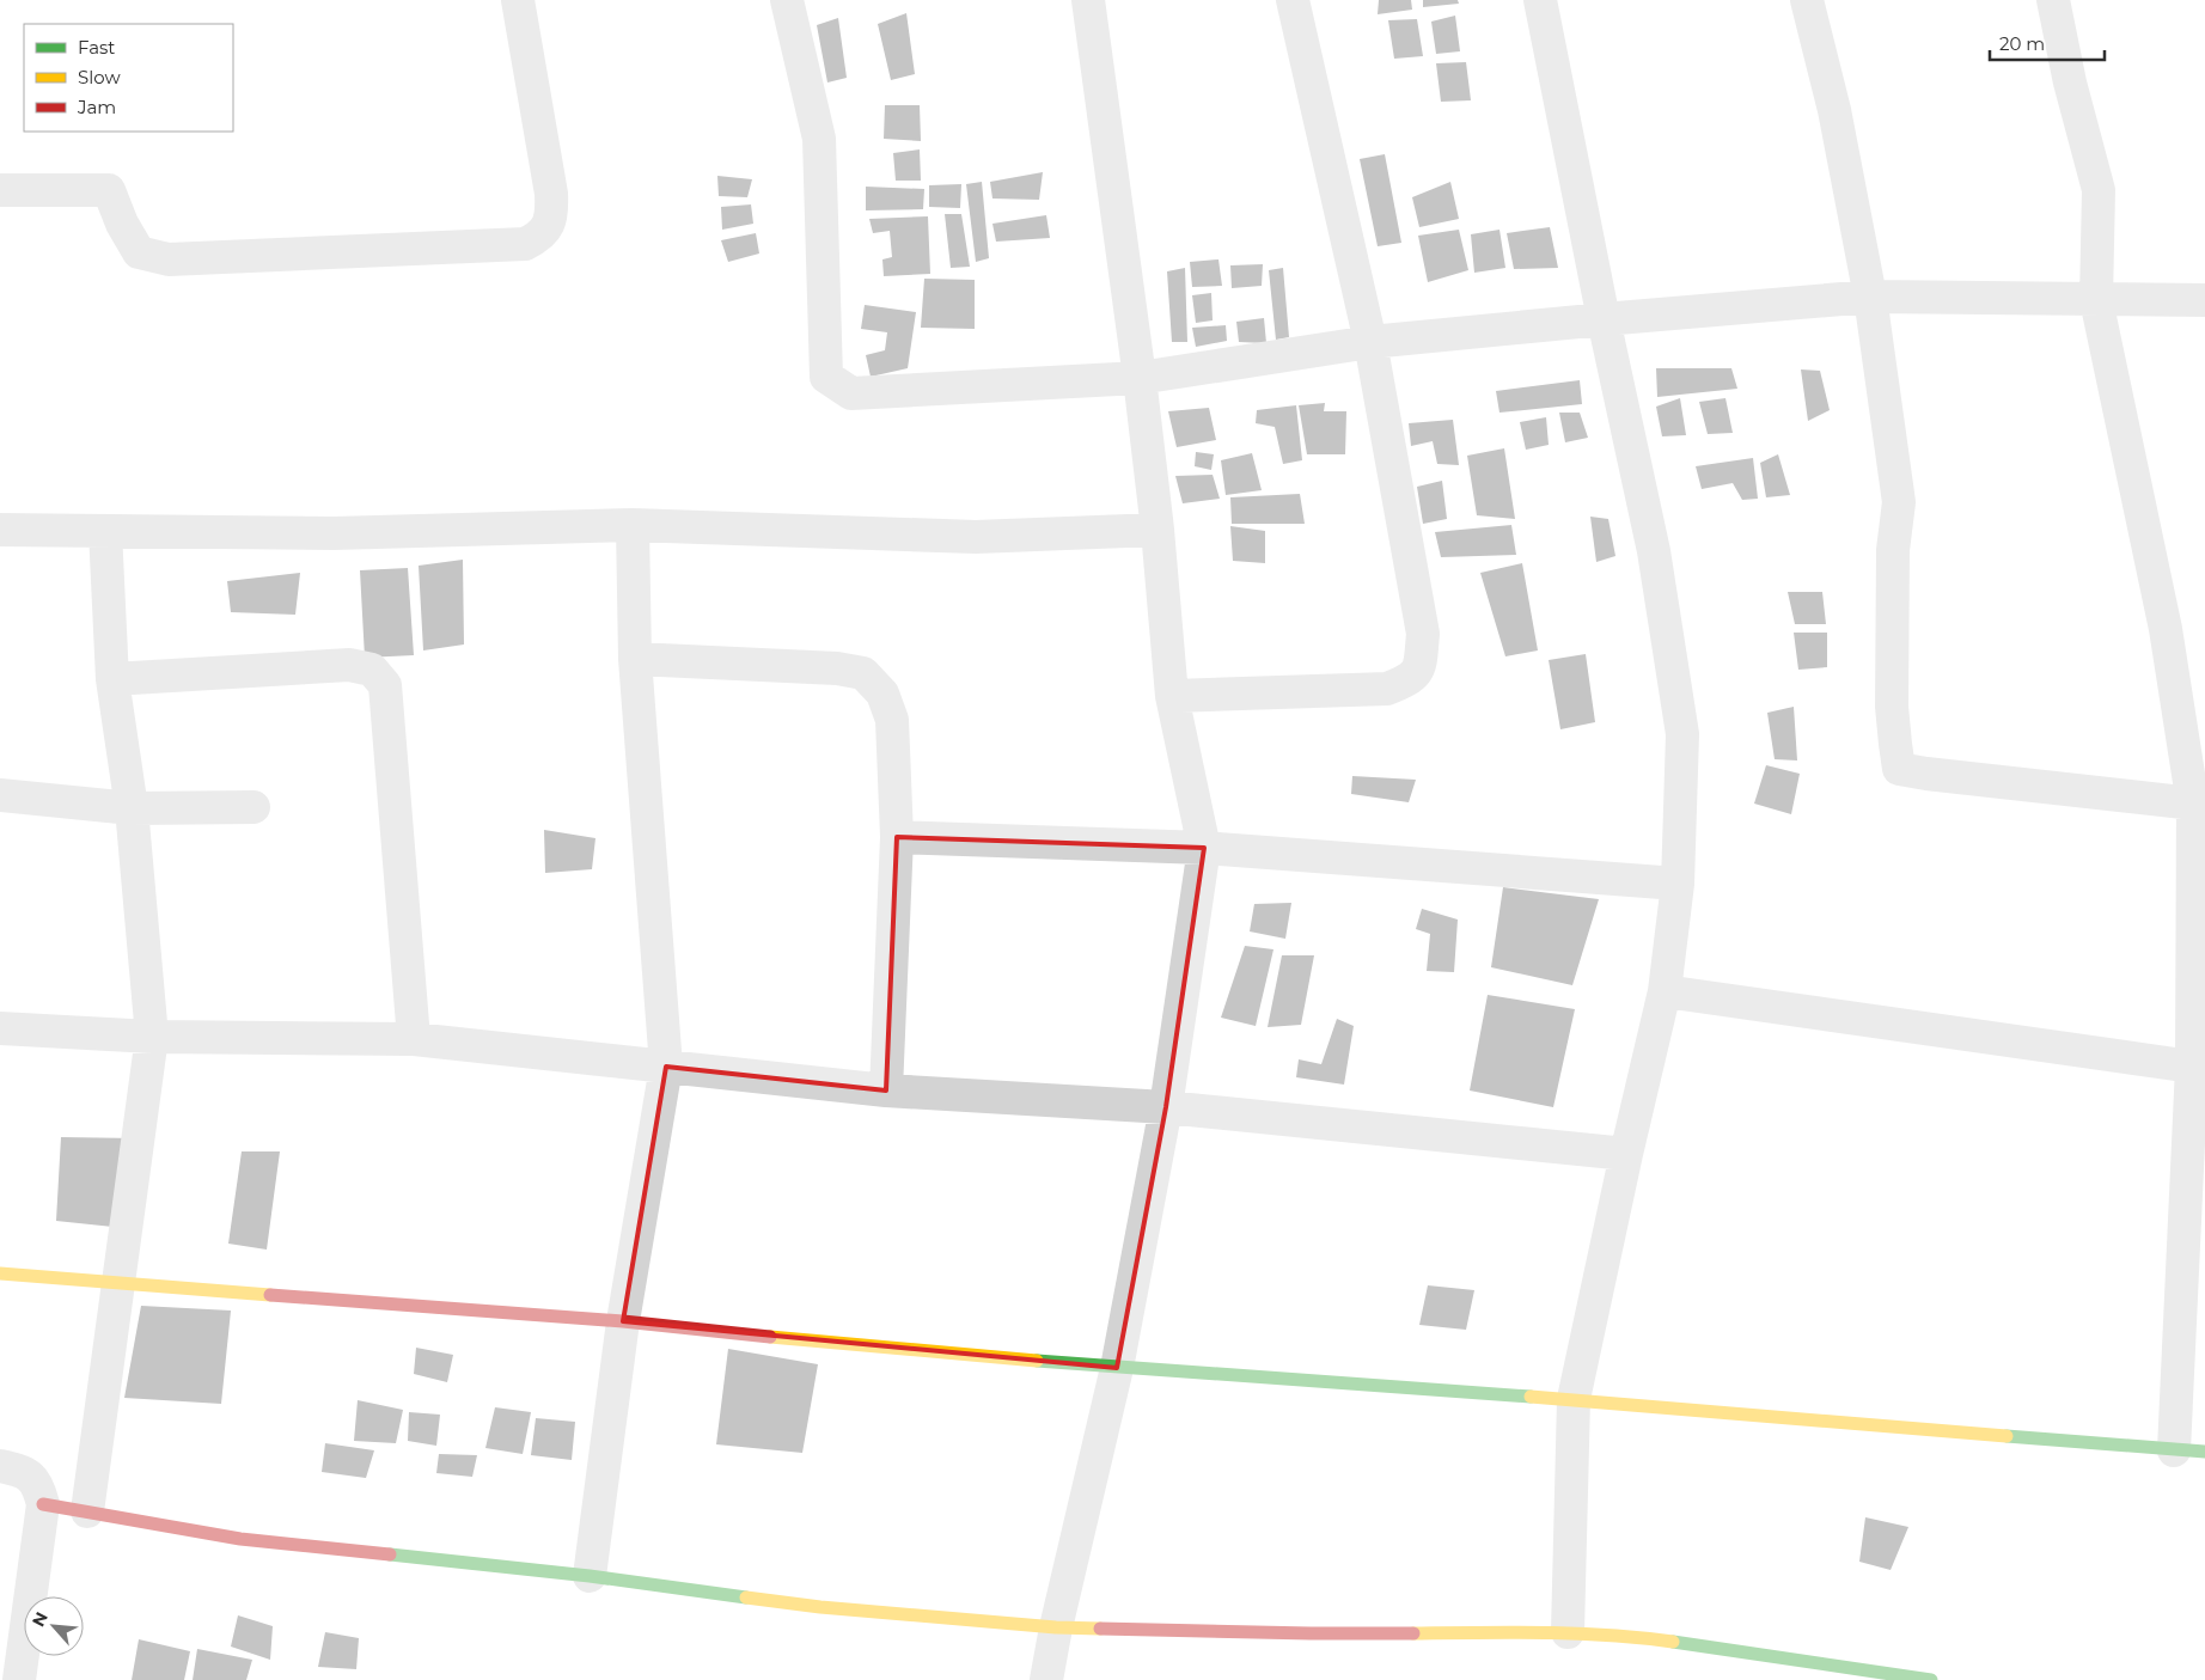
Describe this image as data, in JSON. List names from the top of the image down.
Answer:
{
  "legend": ["Fast", "Slow", "Jam"],
  "scale_bar": "20 m",
  "north": "top left"
}
